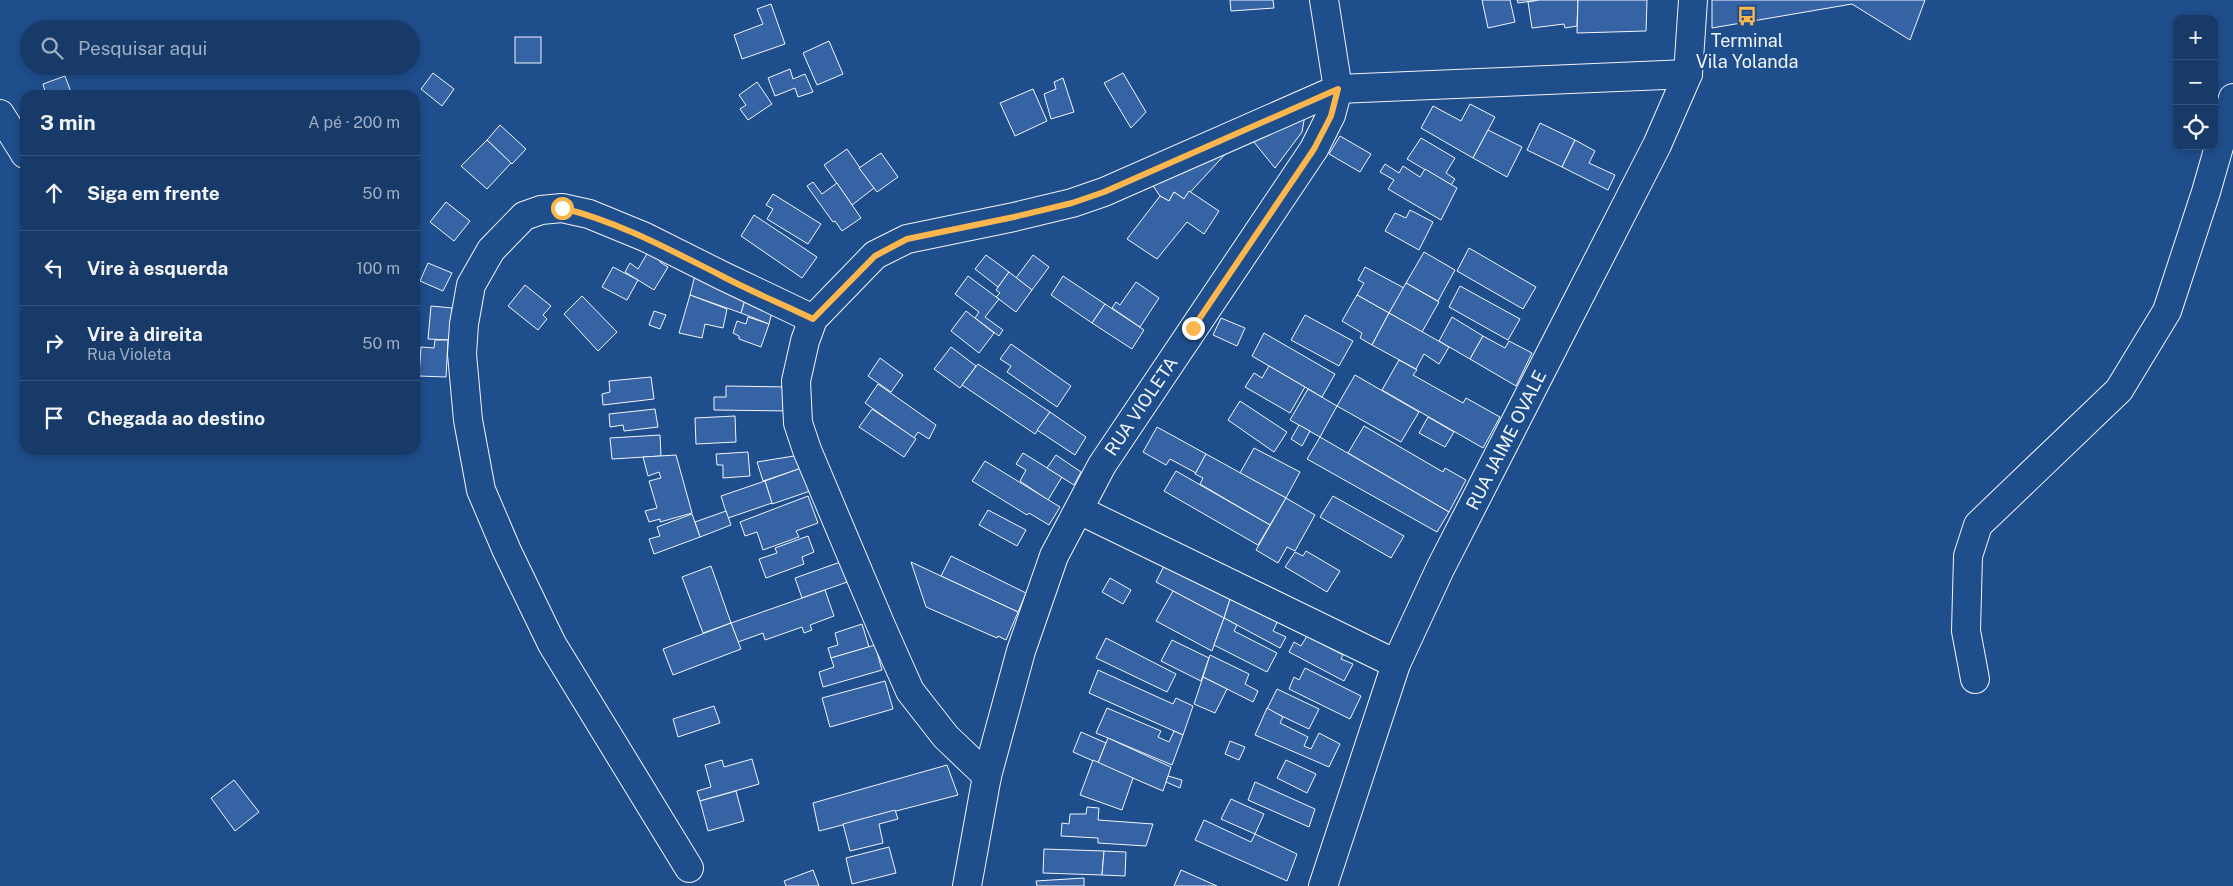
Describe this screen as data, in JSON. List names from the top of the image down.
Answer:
{
  "streets": {
    "street": ["RUA VIOLETA", "RUA JAIME OVALE"]
  },
  "places": {
    "bus stop": ["Terminal Vila Yolanda"]
  },
  "page": {
    "map_buttons": ["+", "−"],
    "search": "Pesquisar aqui",
    "heading": ["3 min", "A pé · 200 m"],
    "list": [
      ["Siga em frente", "50 m"],
      ["Vire à esquerda", "100 m"],
      ["Vire à direita", "Rua Violeta", "50 m"],
      "Chegada ao destino"
    ]
  }
}
